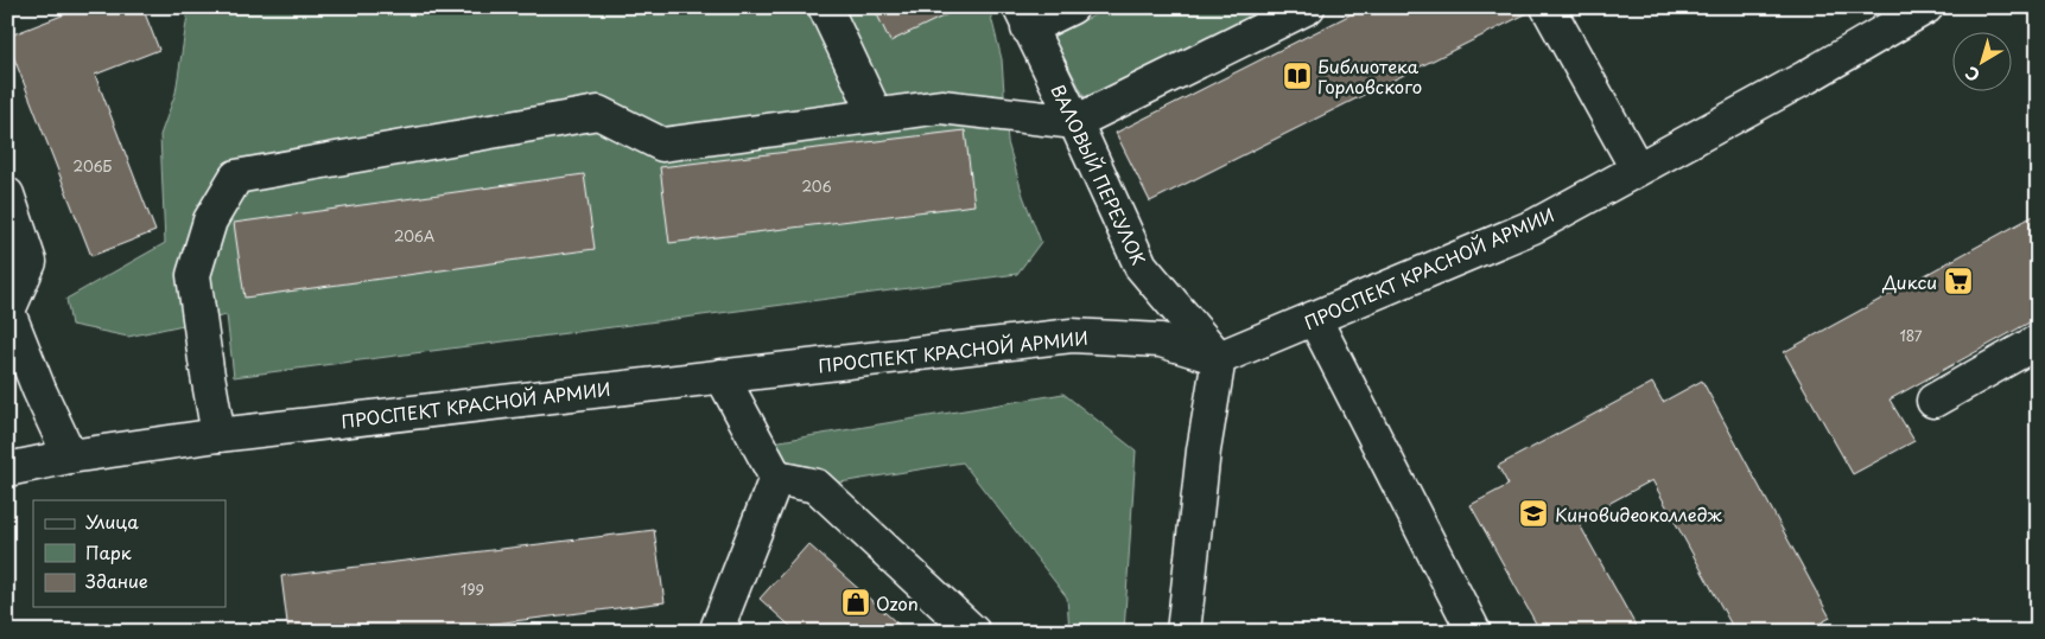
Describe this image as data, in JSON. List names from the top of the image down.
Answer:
{
  "streets": {
    "main road": ["ВАЛОВЫЙ ПЕРЕУЛОК", "ПРОСПЕКТ КРАСНОЙ АРМИИ"]
  },
  "crossings": [
    ["ВАЛОВЫЙ ПЕРЕУЛОК", "ПРОСПЕКТ КРАСНОЙ АРМИИ"]
  ],
  "places": {
    "library": ["Библиотека Горловского"],
    "supermarket": ["Дикси"],
    "school or university": ["Киновидеоколледж"],
    "shop": ["Ozon"]
  },
  "house_numbers": [
    "206Б",
    "206",
    "206А",
    "187",
    "199"
  ],
  "legend": ["Улица", "Парк", "Здание"],
  "north": "bottom left"
}
